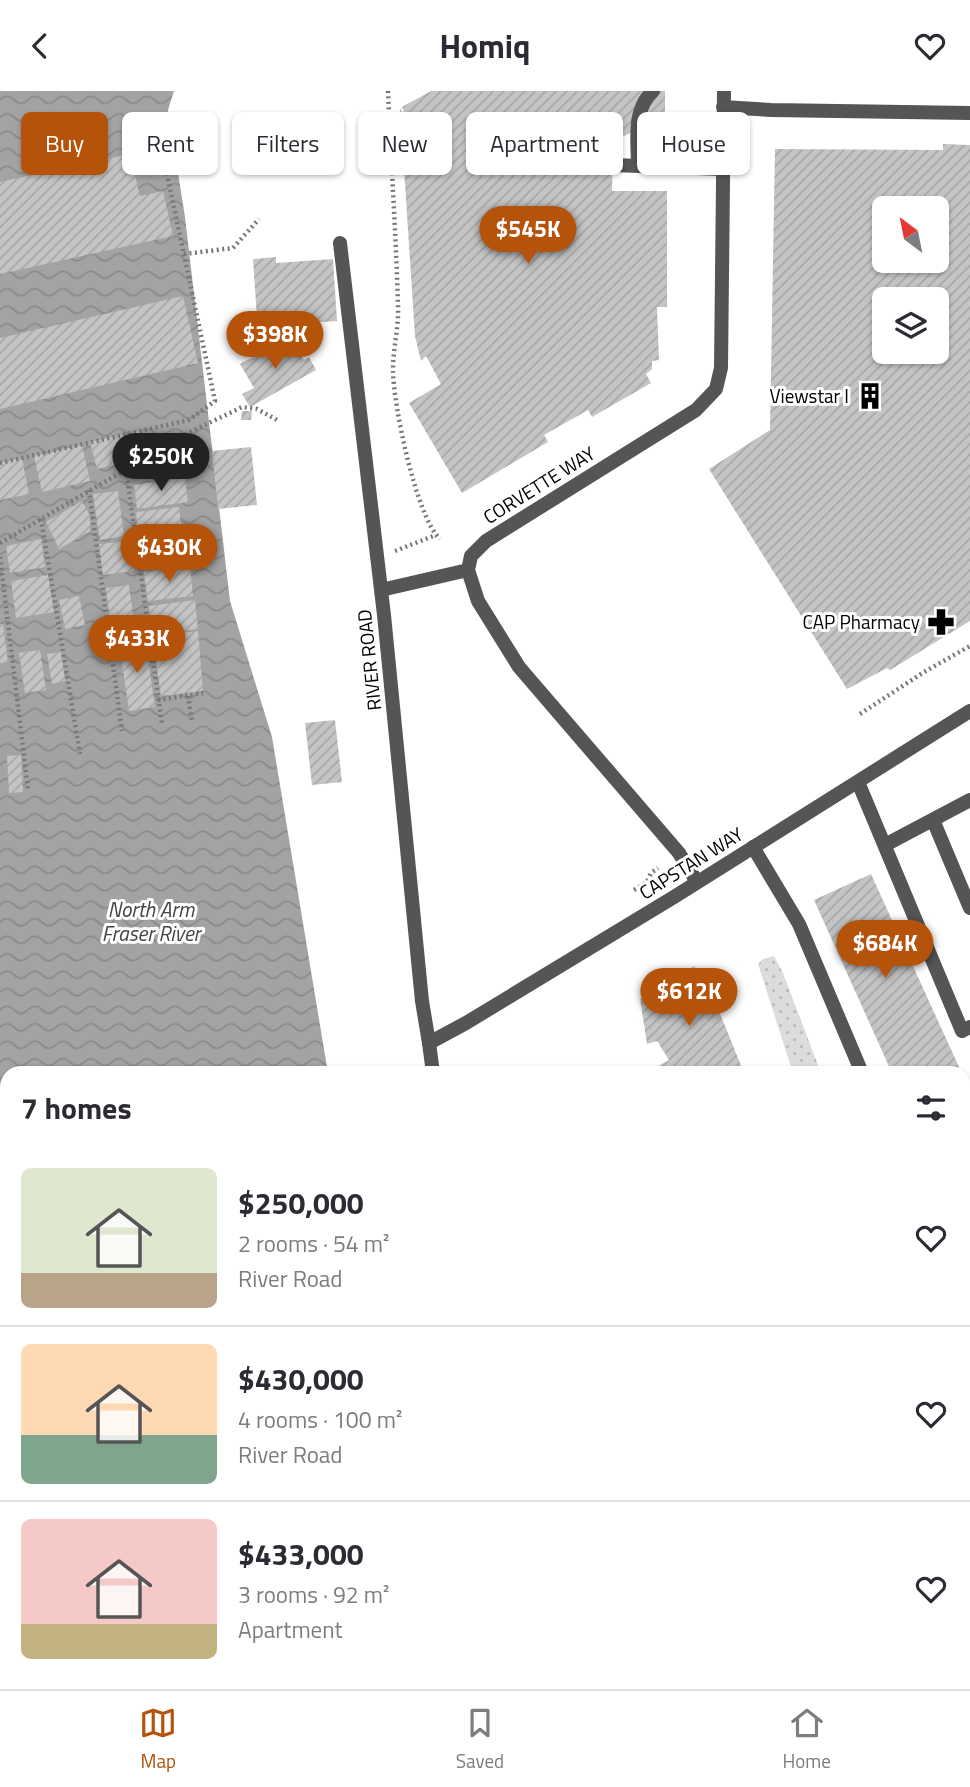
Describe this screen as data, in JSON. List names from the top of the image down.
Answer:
{
  "streets": {
    "street": ["CORVETTE WAY", "RIVER ROAD", "CAPSTAN WAY"]
  },
  "crossings": [
    ["RIVER ROAD", "CAPSTAN WAY"]
  ],
  "water": ["North Arm Fraser River"],
  "places": {
    "building": ["Viewstar I"],
    "pharmacy": ["CAP Pharmacy"]
  },
  "north": "top left",
  "page": {
    "header": "Homiq",
    "chip": [
      "Buy",
      "Rent",
      "Filters",
      "New",
      "Apartment",
      "House"
    ],
    "price": [
      "$545K",
      "$398K",
      "$250K",
      "$430K",
      "$433K",
      "$684K",
      "$612K"
    ],
    "heading": "7 homes",
    "list": [
      {
        "name": "$250,000",
        "note": "2 rooms · 54 m² · River Road"
      },
      {
        "name": "$430,000",
        "note": "4 rooms · 100 m² · River Road"
      },
      {
        "name": "$433,000",
        "note": "3 rooms · 92 m² · Apartment"
      }
    ],
    "tabs": ["Map", "Saved", "Home"]
  }
}
